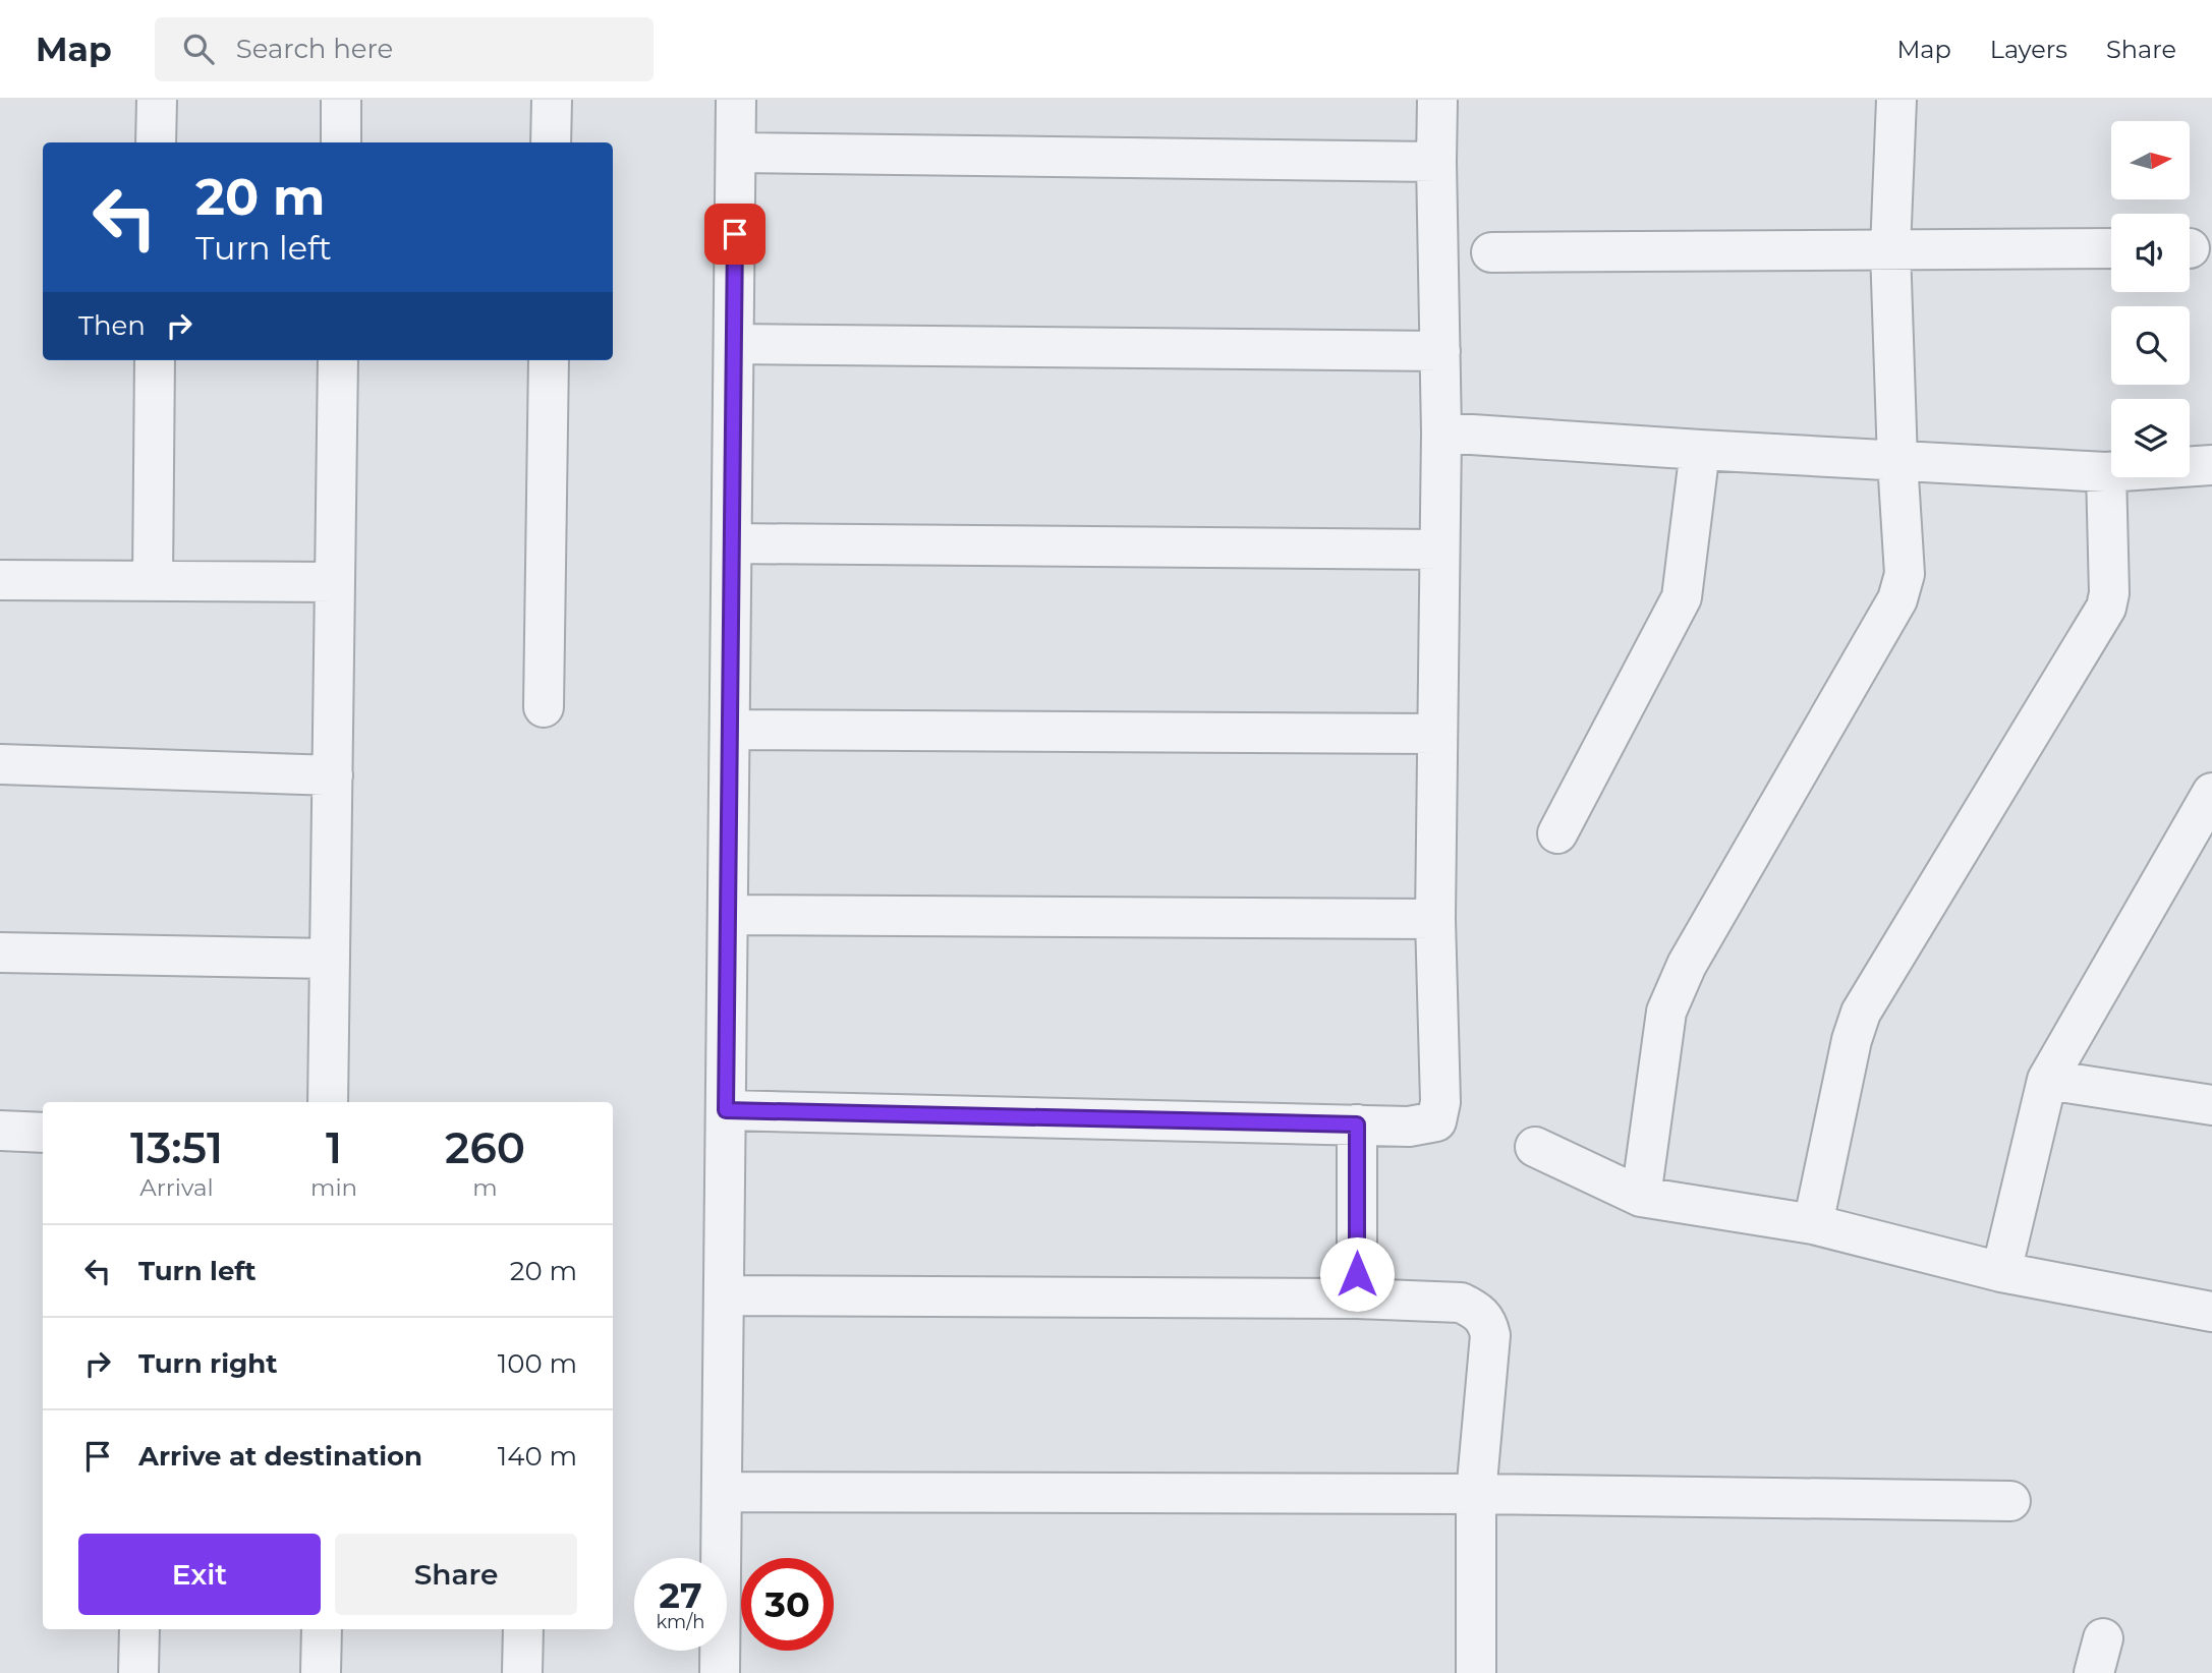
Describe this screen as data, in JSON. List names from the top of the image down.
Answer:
{
  "north": "right",
  "page": {
    "header": "Map",
    "search": "Search here",
    "nav": ["Map", "Layers", "Share"],
    "turn": ["20 m", "Turn left"],
    "then": "Then",
    "eta": [
      "13:51",
      "Arrival",
      "1",
      "min",
      "260",
      "m"
    ],
    "list": [
      {
        "name": "Turn left",
        "value": "20 m"
      },
      {
        "name": "Turn right",
        "value": "100 m"
      },
      {
        "name": "Arrive at destination",
        "value": "140 m"
      }
    ],
    "buttons": ["Exit", "Share"],
    "speed": "27 km/h",
    "limit": "30"
  }
}
